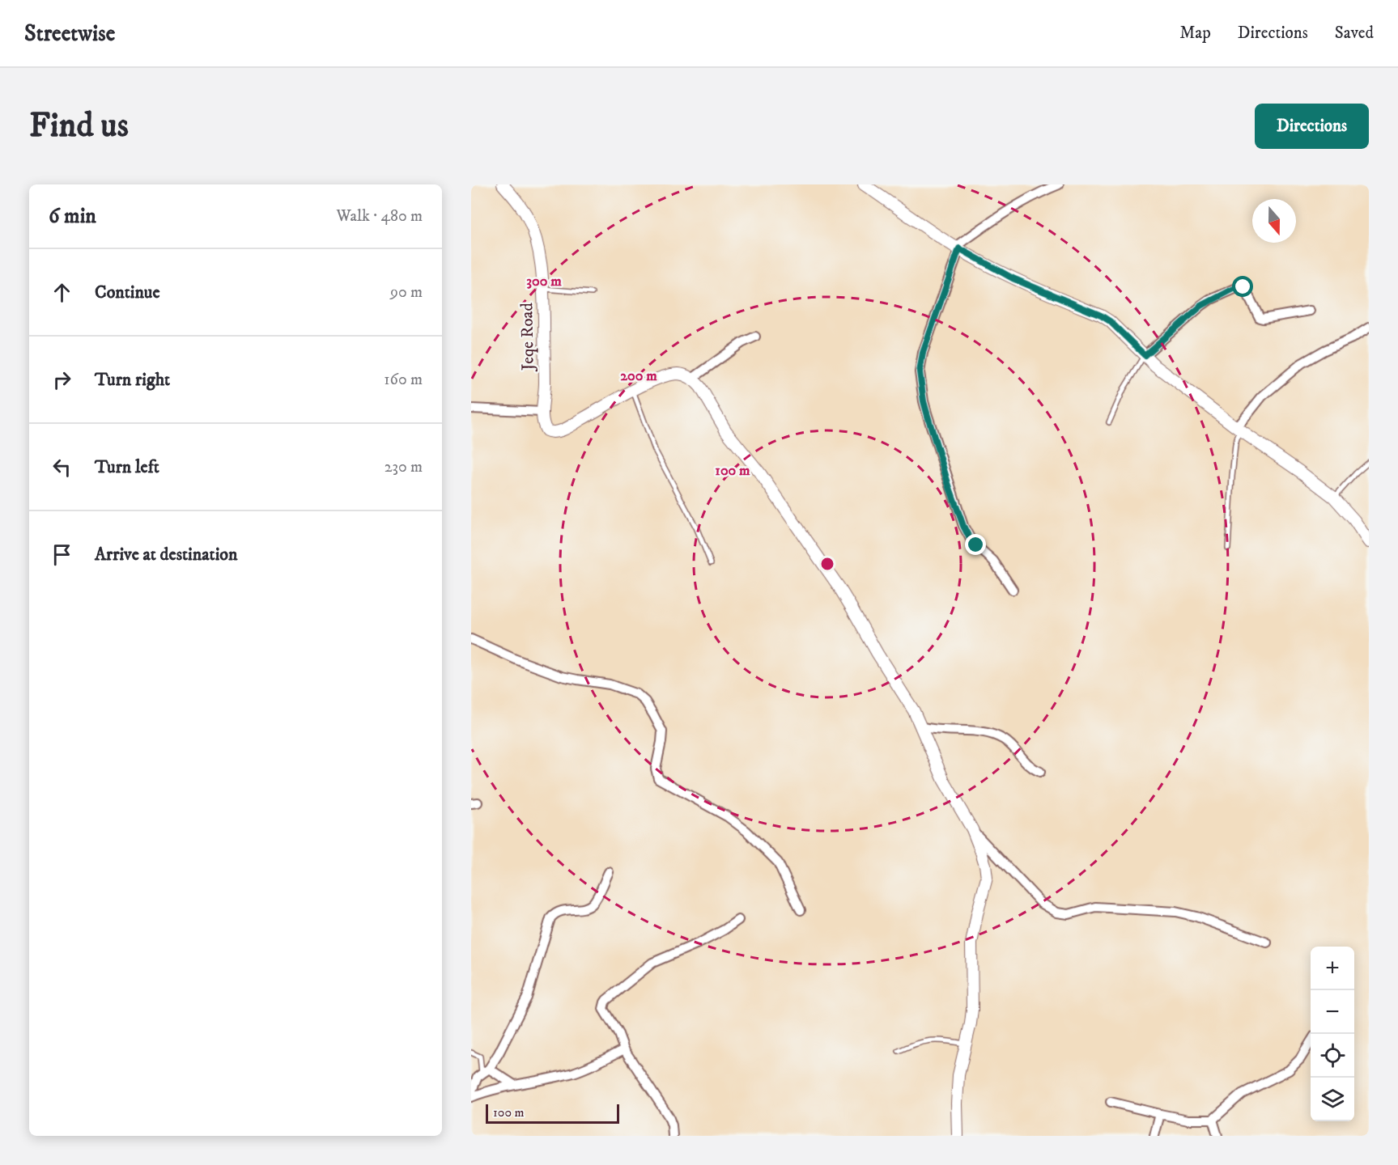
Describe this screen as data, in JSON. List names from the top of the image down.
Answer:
{
  "streets": {
    "street": ["Jeqe Road"]
  },
  "scale_bar": "100 m",
  "north": "bottom",
  "page": {
    "header": "Streetwise",
    "nav": ["Map", "Directions", "Saved"],
    "buttons": "Directions",
    "title": "Find us",
    "heading": ["6 min", "Walk · 480 m"],
    "list": [
      ["Continue", "90 m"],
      ["Turn right", "160 m"],
      ["Turn left", "230 m"],
      "Arrive at destination"
    ],
    "map_buttons": ["+", "−"],
    "scale": "100 m"
  },
  "rings": ["300 m", "200 m", "100 m"]
}
